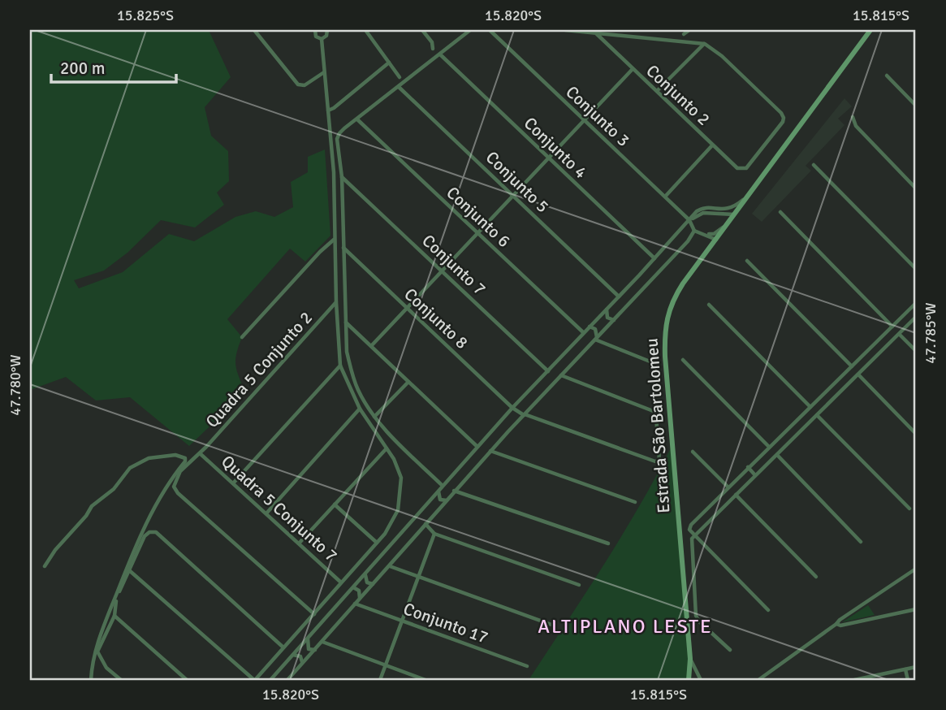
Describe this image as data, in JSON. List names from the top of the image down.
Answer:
{
  "streets": {
    "street": [
      "Conjunto 2",
      "Conjunto 3",
      "Conjunto 4",
      "Conjunto 5",
      "Conjunto 6",
      "Conjunto 7",
      "Conjunto 8",
      "Quadra 5 Conjunto 2",
      "Estrada São Bartolomeu",
      "Quadra 5 Conjunto 7",
      "Conjunto 17"
    ]
  },
  "crossings": [
    ["Quadra 5 Conjunto 2", "Quadra 5 Conjunto 7"]
  ],
  "districts": ["ALTIPLANO LESTE"],
  "scale_bar": "200 m",
  "coordinates": [
    "15.825°S",
    "15.820°S",
    "15.815°S",
    "47.785°W",
    "47.780°W"
  ]
}
